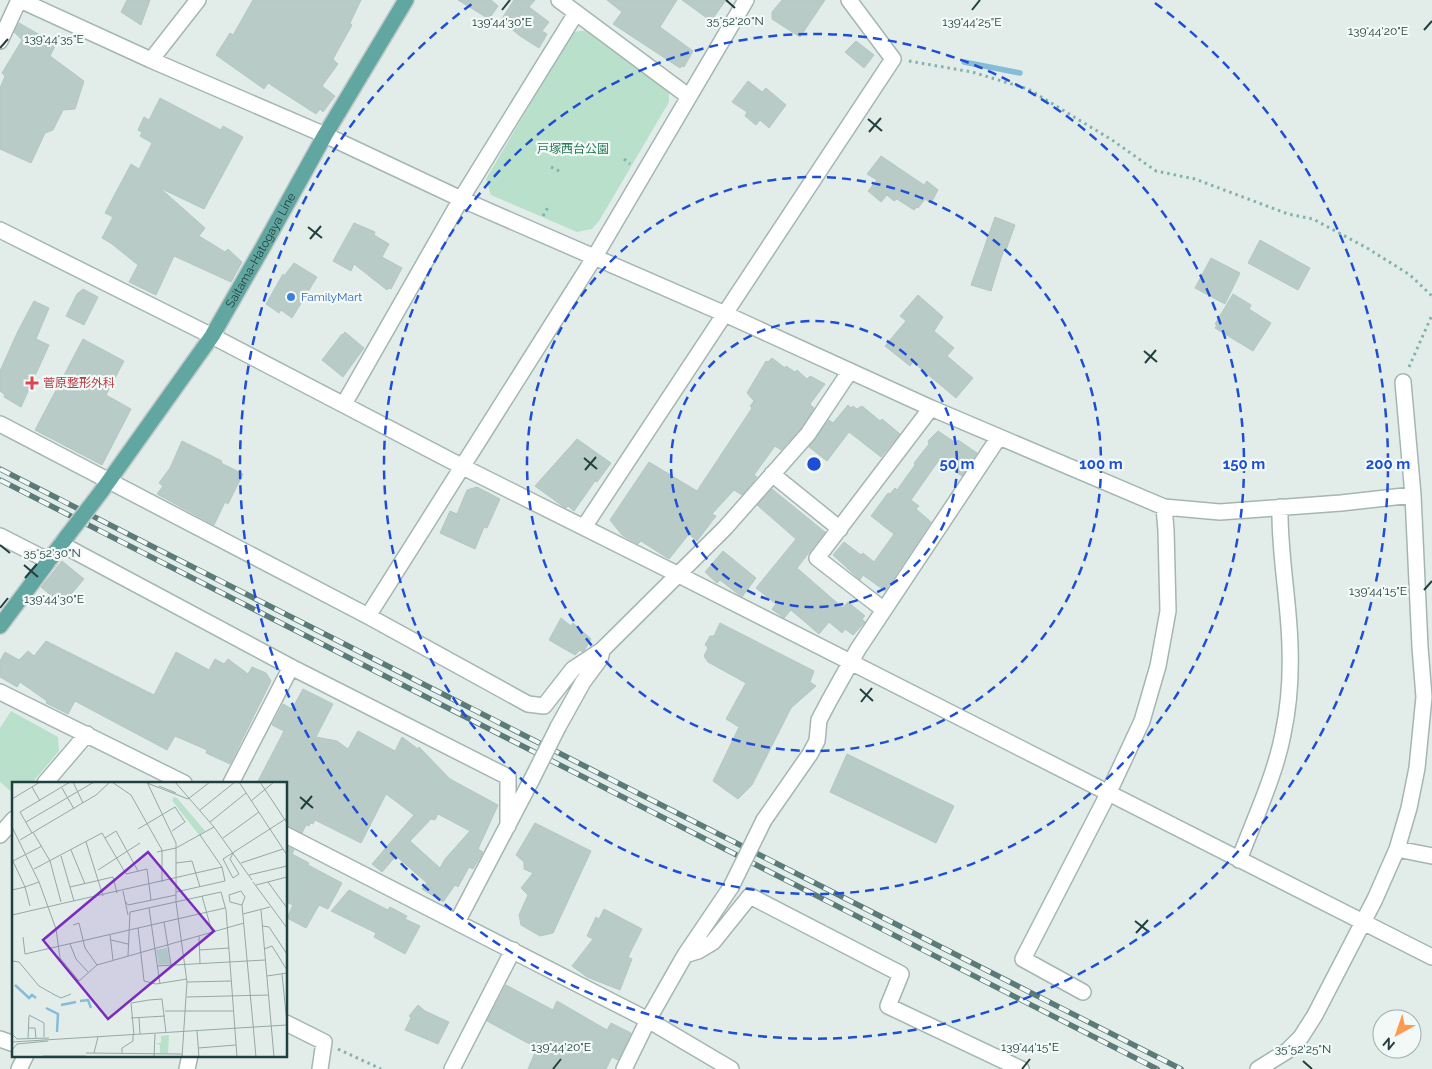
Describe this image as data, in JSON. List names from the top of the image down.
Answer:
{
  "streets": {
    "main road": ["Saitama-Hatogaya Line"]
  },
  "parks": ["戸塚西台公園"],
  "places": {
    "other": ["FamilyMart"],
    "health": ["菅原整形外科"]
  },
  "north": "bottom left",
  "coordinates": [
    "35°52'20\"N",
    "139°44'30\"E",
    "139°44'25\"E",
    "139°44'20\"E",
    "139°44'35\"E",
    "35°52'30\"N",
    "139°44'15\"E",
    "35°52'25\"N"
  ],
  "rings": [
    "50 m",
    "100 m",
    "150 m",
    "200 m"
  ]
}
